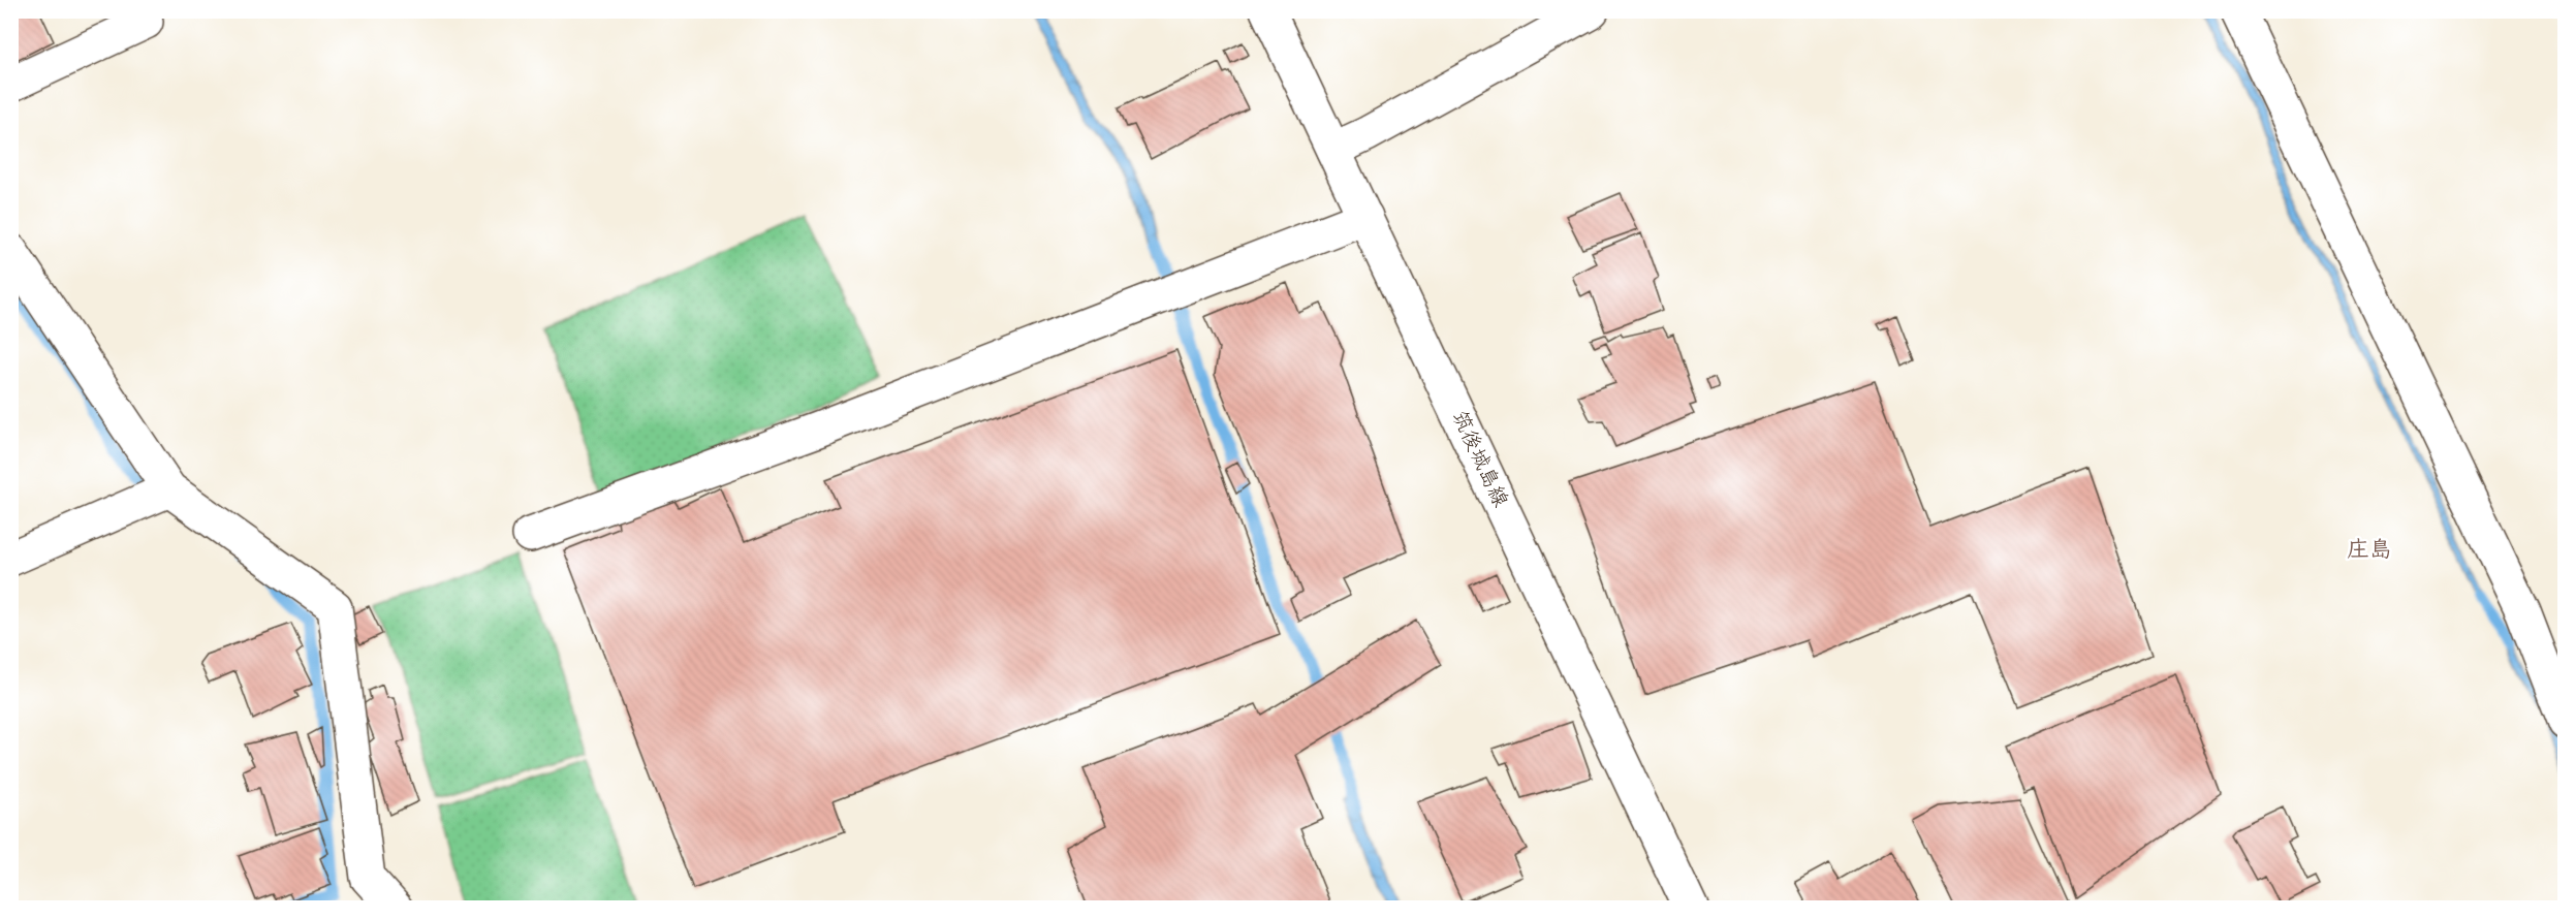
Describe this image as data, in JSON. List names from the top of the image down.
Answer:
{
  "streets": {
    "street": ["筑後城島線"]
  },
  "districts": ["庄島"]
}
